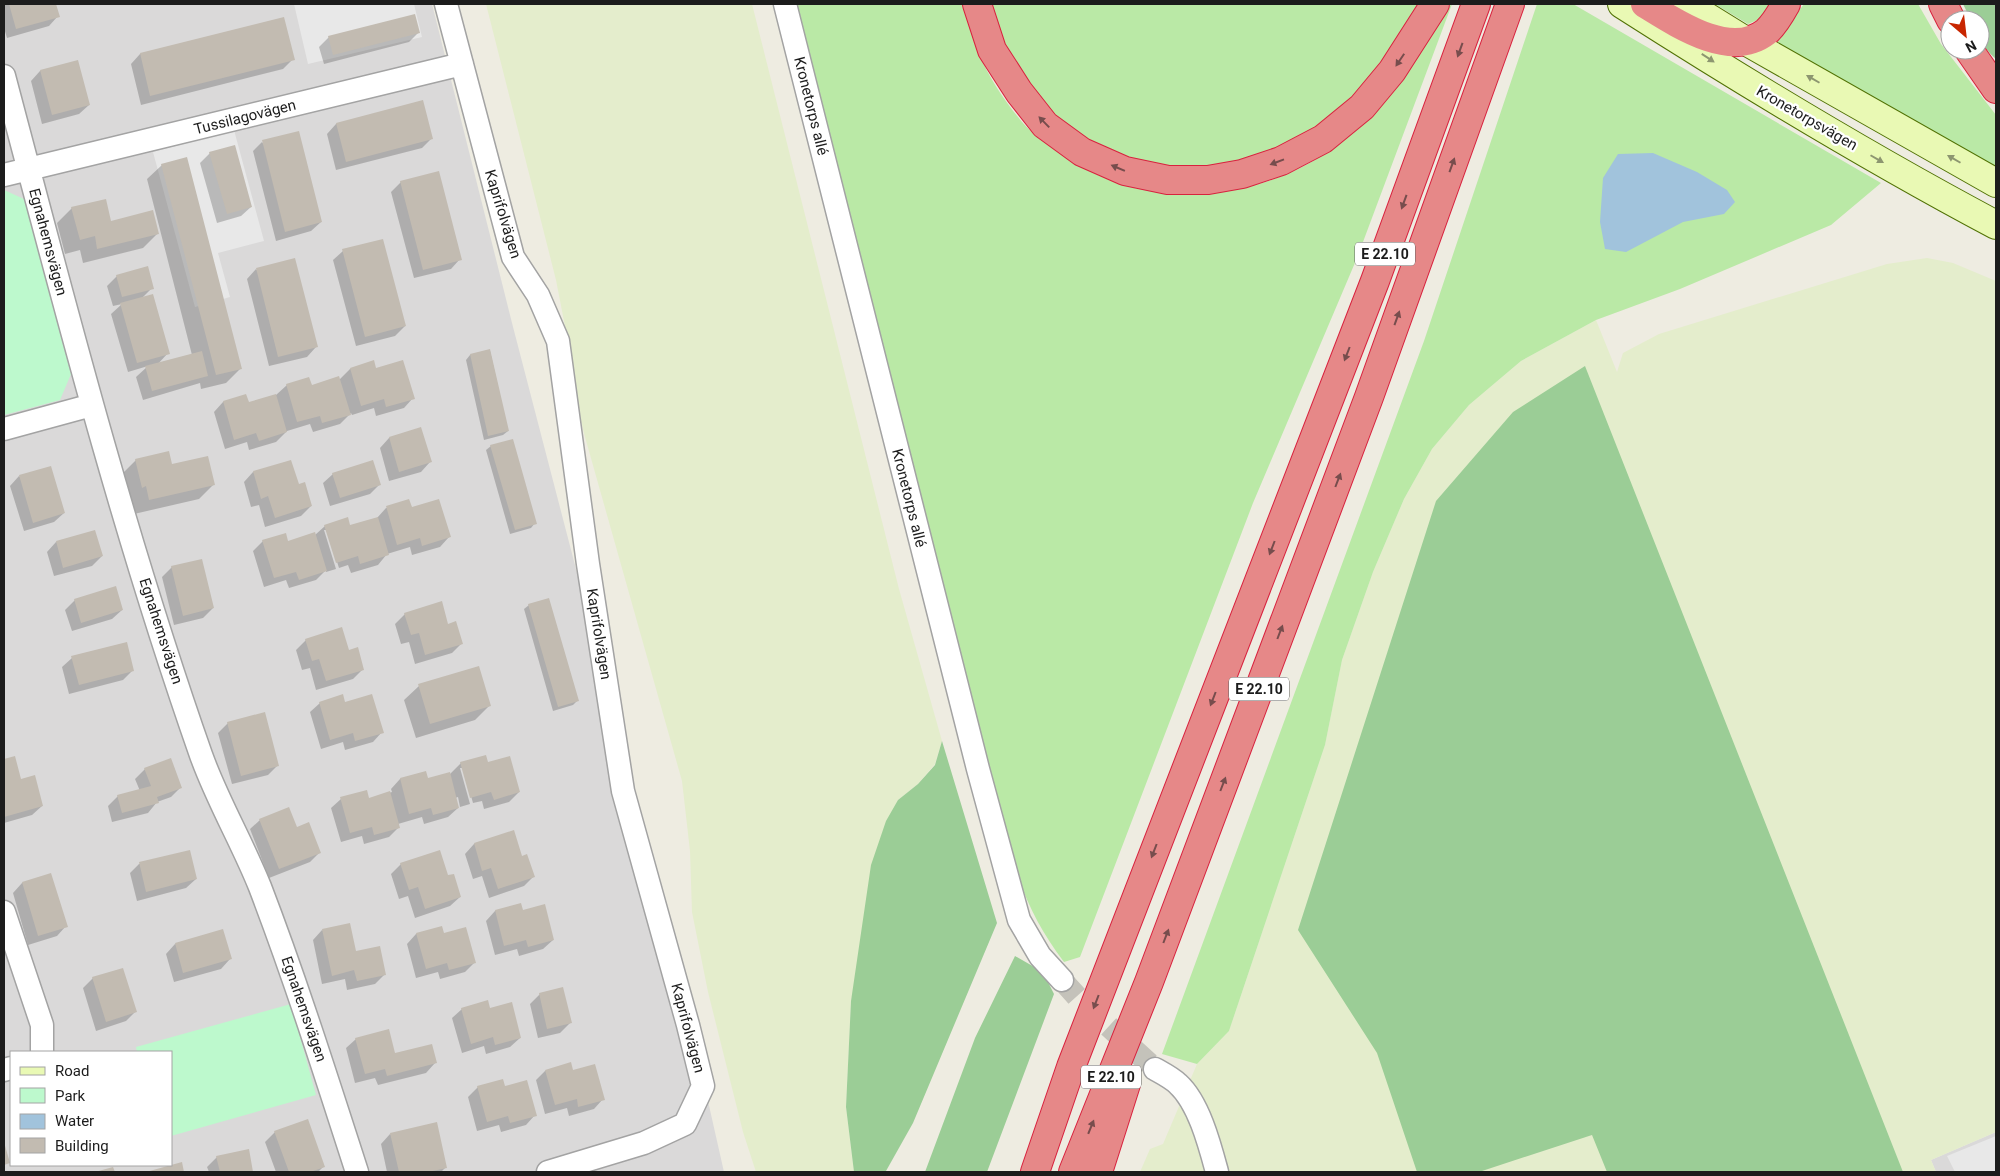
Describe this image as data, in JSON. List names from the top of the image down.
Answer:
{
  "streets": {
    "highway": ["E 22.10"],
    "main road": ["Kronetorpsvägen"],
    "street": [
      "Kronetorps allé",
      "Tussilagovägen",
      "Kaprifolvägen",
      "Egnahemsvägen"
    ]
  },
  "crossings": [
    ["Tussilagovägen", "Kaprifolvägen"],
    ["Tussilagovägen", "Egnahemsvägen"]
  ],
  "legend": [
    "Road",
    "Park",
    "Water",
    "Building"
  ],
  "north": "bottom right"
}
